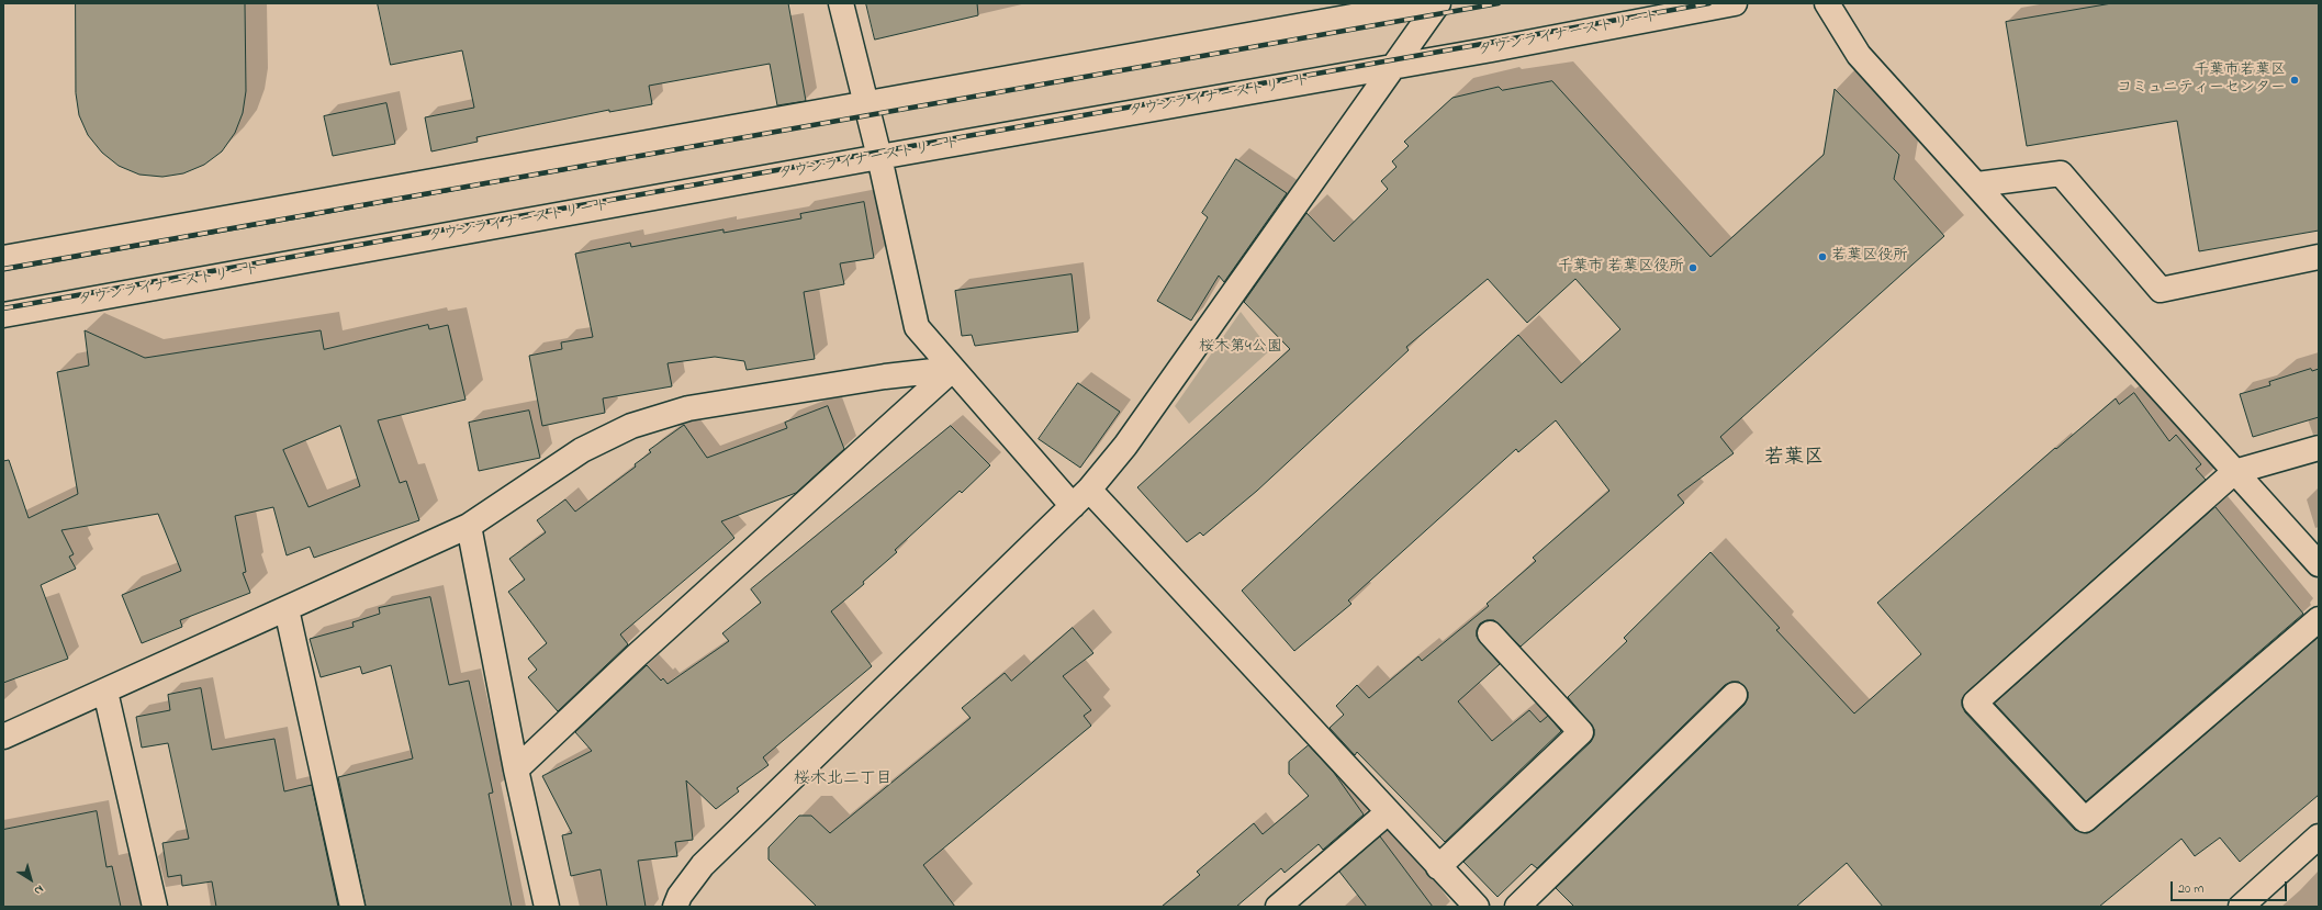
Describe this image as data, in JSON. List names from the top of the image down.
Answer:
{
  "streets": {
    "street": ["タウンライナーストリート"]
  },
  "districts": ["若葉区", "桜木北二丁目"],
  "parks": ["桜木第4公園"],
  "places": ["千葉市若葉区 コミュニティーセンター", "若葉区役所", "千葉市 若葉区役所"],
  "scale_bar": "20 m",
  "north": "bottom right"
}
